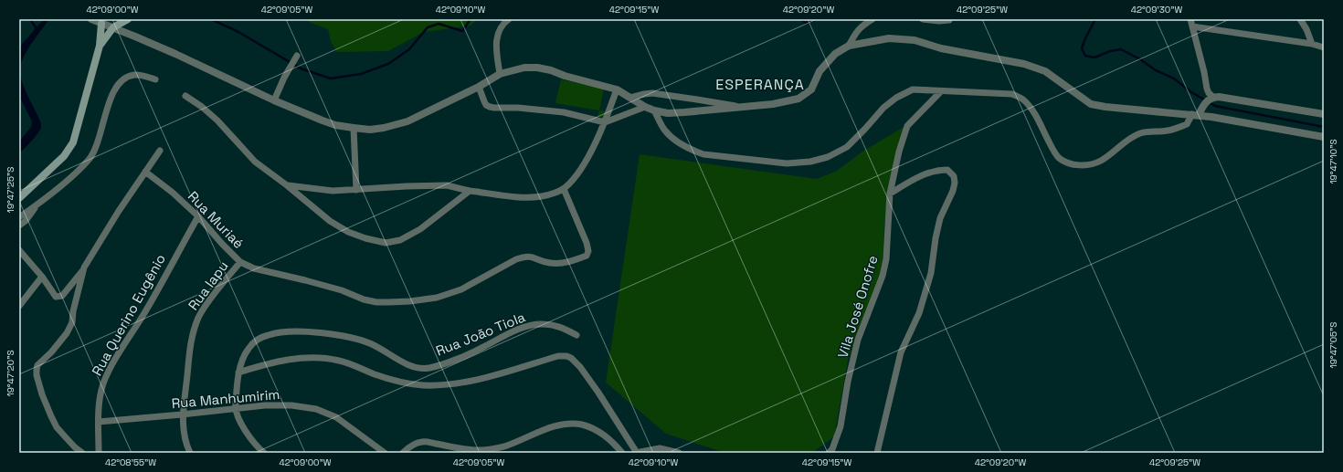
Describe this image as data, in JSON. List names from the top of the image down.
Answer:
{
  "streets": {
    "street": [
      "Rua Muriaé",
      "Rua Iapu",
      "Vila José Onofre",
      "Rua Querino Eugênio",
      "Rua João Tiola",
      "Rua Manhumirim"
    ]
  },
  "crossings": [
    ["Rua Muriaé", "Rua Iapu"],
    ["Rua Muriaé", "Rua Querino Eugênio"],
    ["Rua Iapu", "Rua Manhumirim"],
    ["Rua Querino Eugênio", "Rua Manhumirim"],
    ["Rua João Tiola", "Rua Manhumirim"]
  ],
  "districts": ["ESPERANÇA"],
  "coordinates": [
    "42°09'00\"W",
    "42°09'05\"W",
    "42°09'10\"W",
    "42°09'15\"W",
    "42°09'20\"W",
    "42°09'25\"W",
    "42°09'30\"W",
    "19°47'10\"S",
    "19°47'25\"S",
    "19°47'05\"S",
    "19°47'20\"S",
    "42°08'55\"W"
  ]
}
